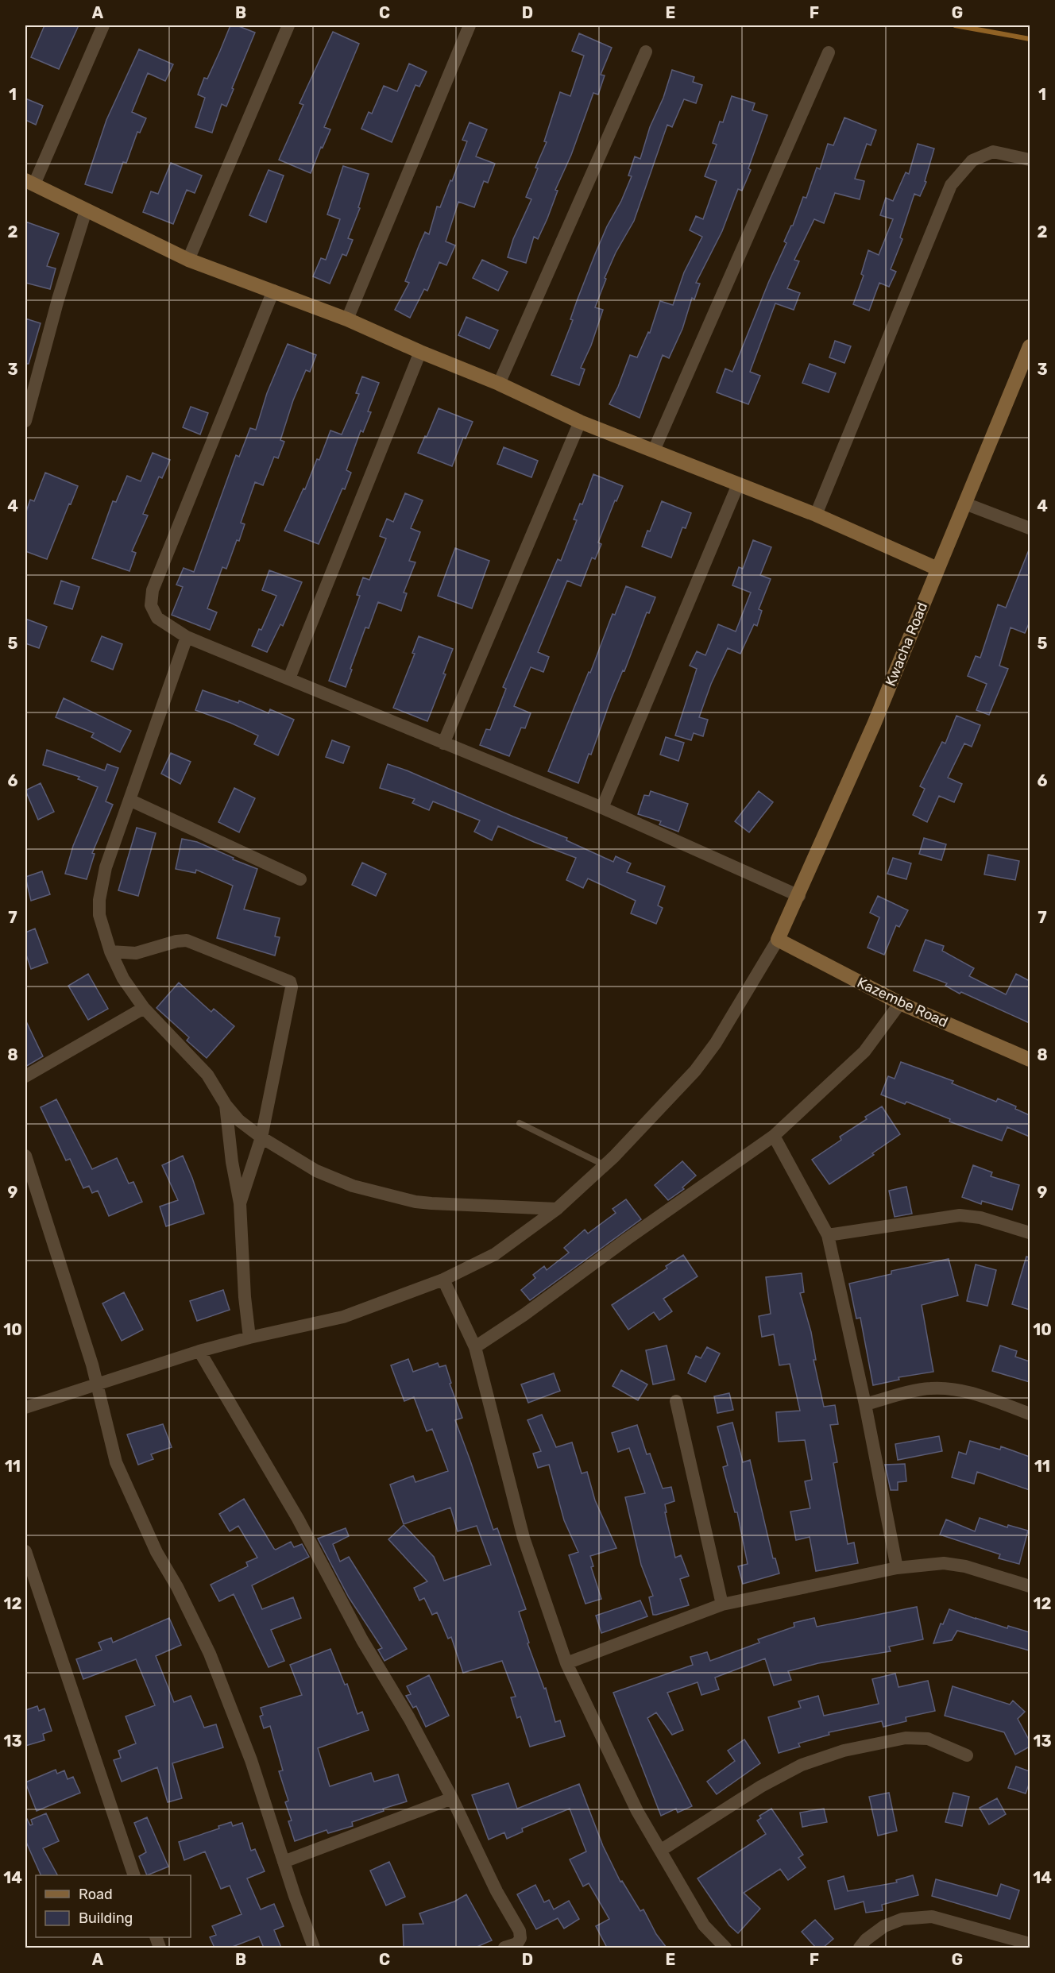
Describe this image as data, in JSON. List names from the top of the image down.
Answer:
{
  "streets": {
    "street": ["Kwacha Road", "Kazembe Road"]
  },
  "crossings": [
    ["Kwacha Road", "Kazembe Road"]
  ],
  "legend": ["Road", "Building"],
  "grid": {
    "columns": [
      "A",
      "B",
      "C",
      "D",
      "E",
      "F",
      "G"
    ],
    "rows": [
      "1",
      "2",
      "3",
      "4",
      "5",
      "6",
      "7",
      "8",
      "9",
      "10",
      "11",
      "12",
      "13",
      "14"
    ]
  }
}
